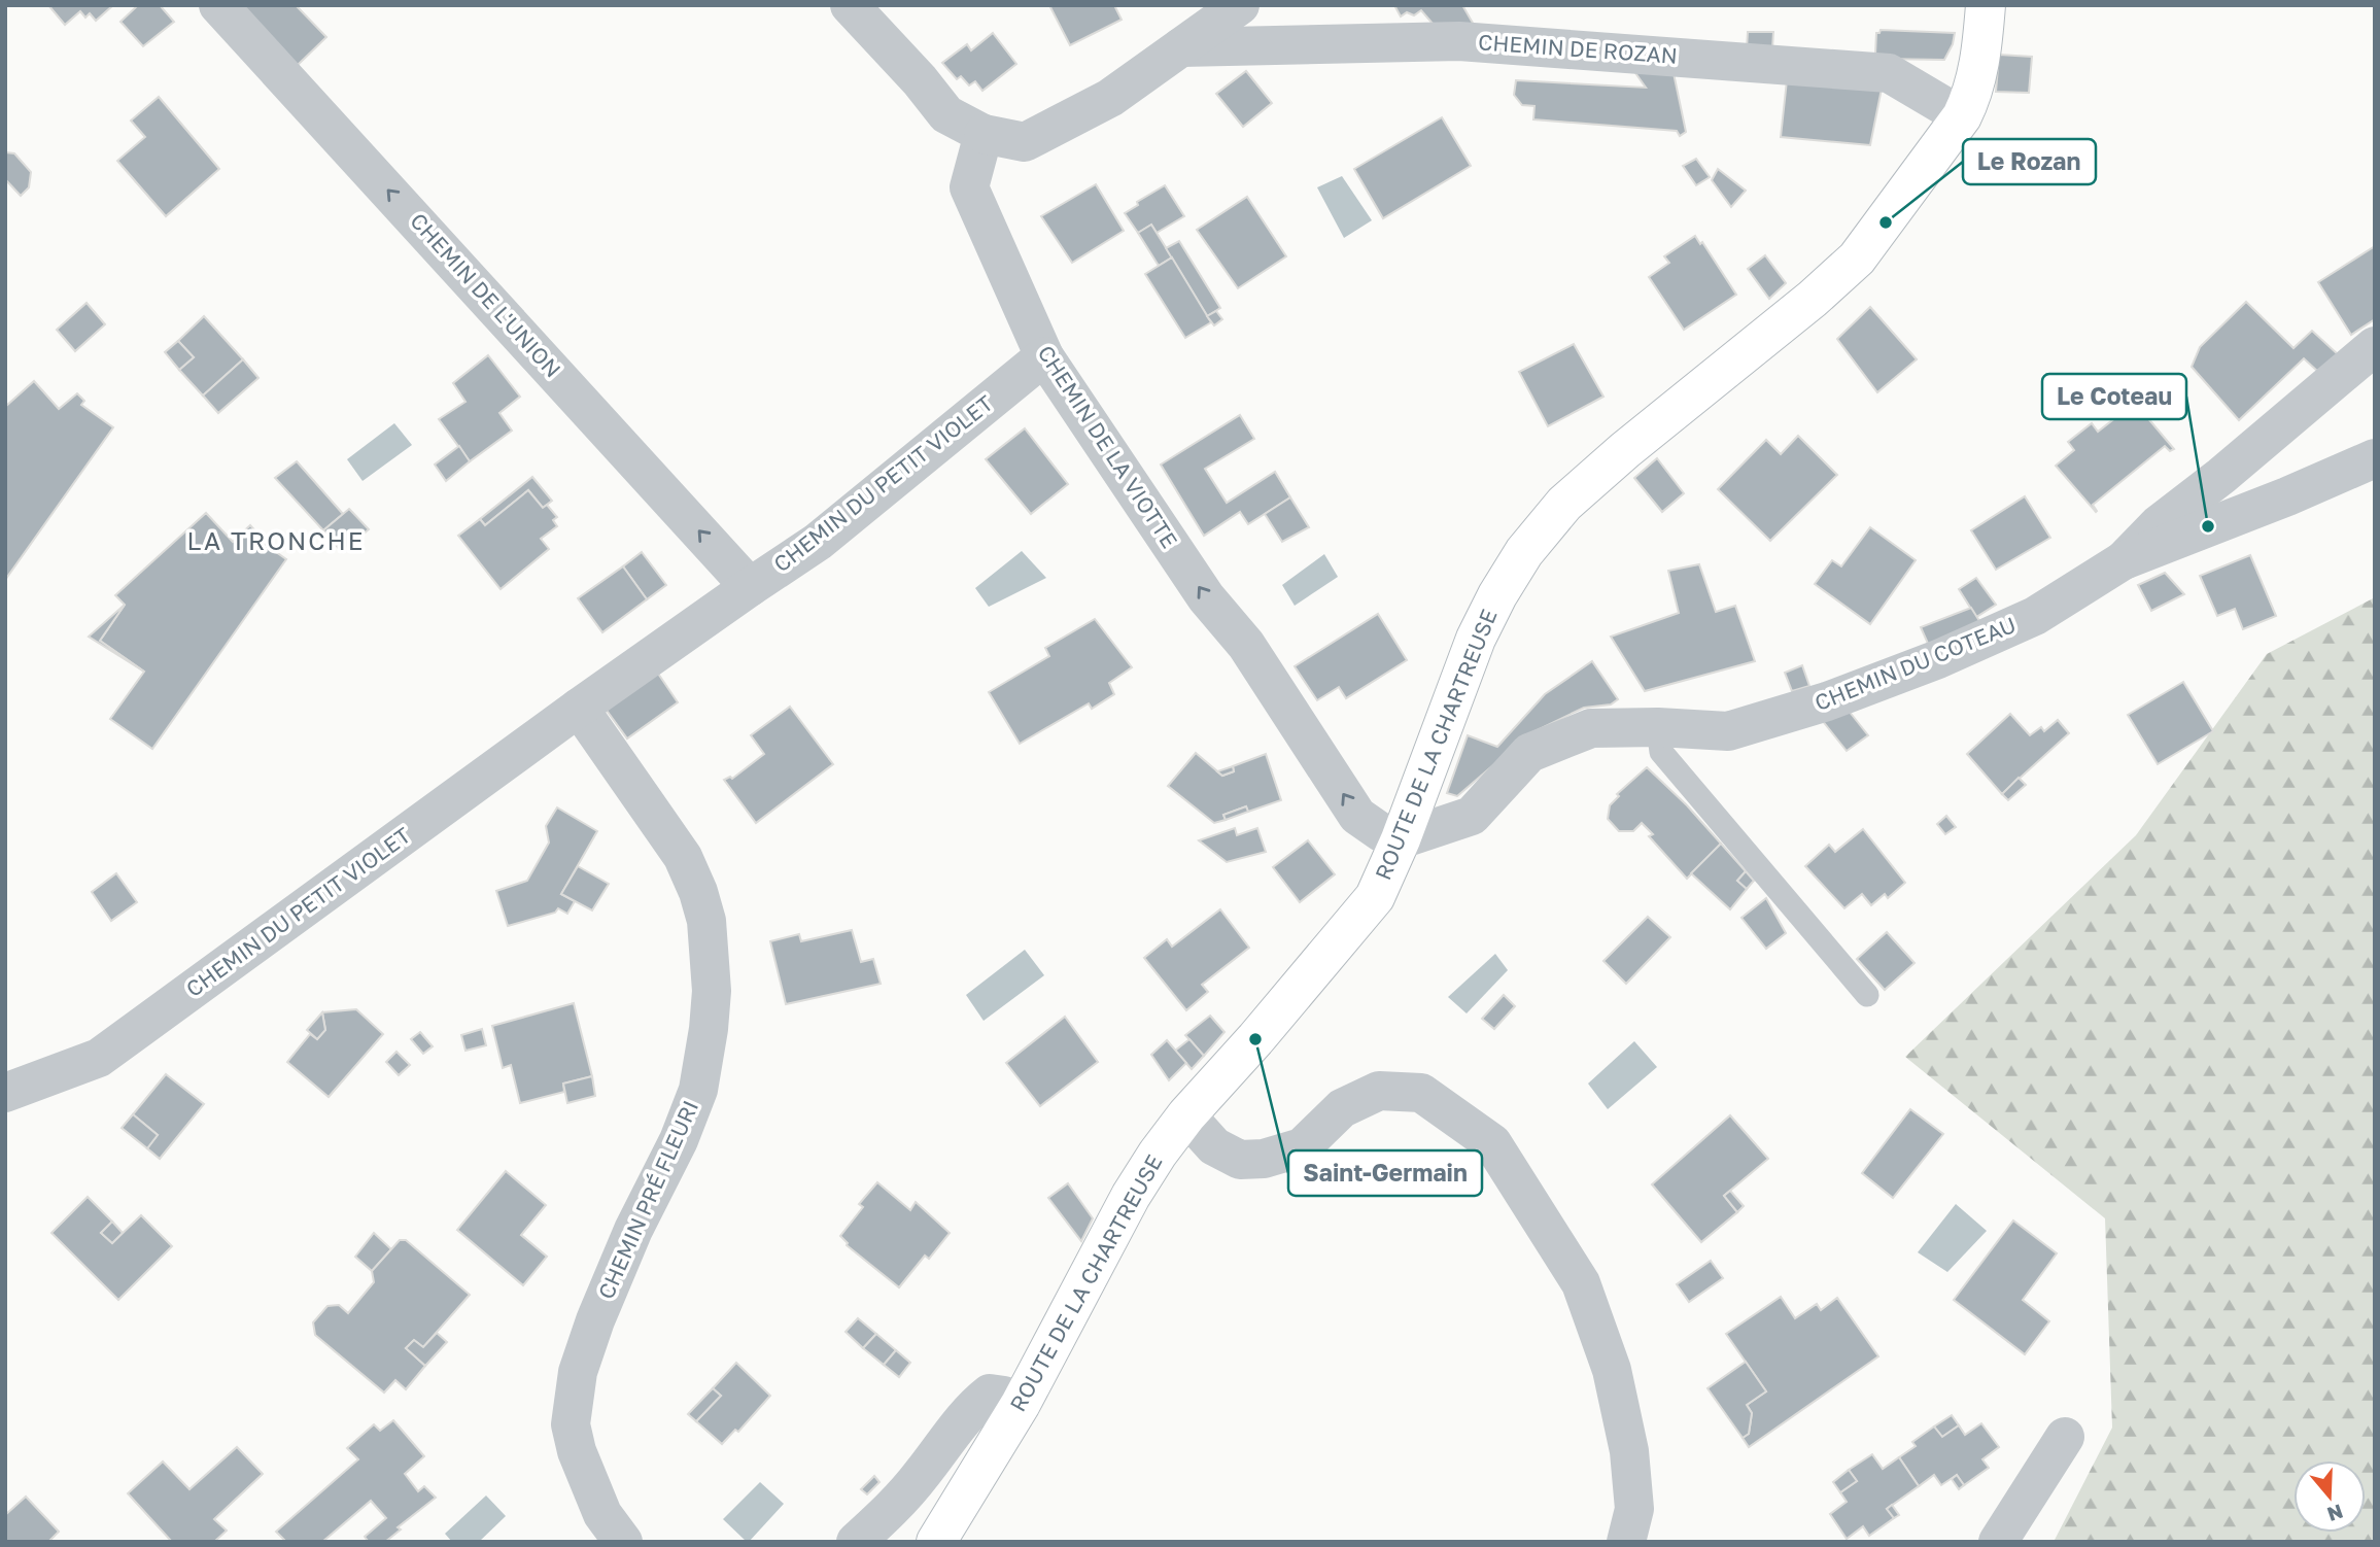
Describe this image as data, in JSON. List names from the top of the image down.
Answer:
{
  "streets": {
    "main road": ["ROUTE DE LA CHARTREUSE"],
    "street": [
      "CHEMIN DE ROZAN",
      "CHEMIN DE L'UNION",
      "CHEMIN DE LA VIOTTE",
      "CHEMIN DU PETIT VIOLET",
      "CHEMIN DU COTEAU",
      "CHEMIN PRÉ FLEURI"
    ]
  },
  "crossings": [
    ["CHEMIN DE ROZAN", "ROUTE DE LA CHARTREUSE"],
    ["CHEMIN DE L'UNION", "CHEMIN DU PETIT VIOLET"],
    ["CHEMIN DE LA VIOTTE", "CHEMIN DU PETIT VIOLET"],
    ["CHEMIN DE LA VIOTTE", "CHEMIN DU COTEAU"],
    ["CHEMIN DE LA VIOTTE", "ROUTE DE LA CHARTREUSE"],
    ["CHEMIN DU PETIT VIOLET", "CHEMIN PRÉ FLEURI"],
    ["CHEMIN DU COTEAU", "ROUTE DE LA CHARTREUSE"]
  ],
  "one_way": ["CHEMIN DE L'UNION", "CHEMIN DE LA VIOTTE"],
  "districts": ["LA TRONCHE"],
  "places": ["Le Rozan", "Le Coteau", "Saint-Germain"],
  "north": "bottom"
}
